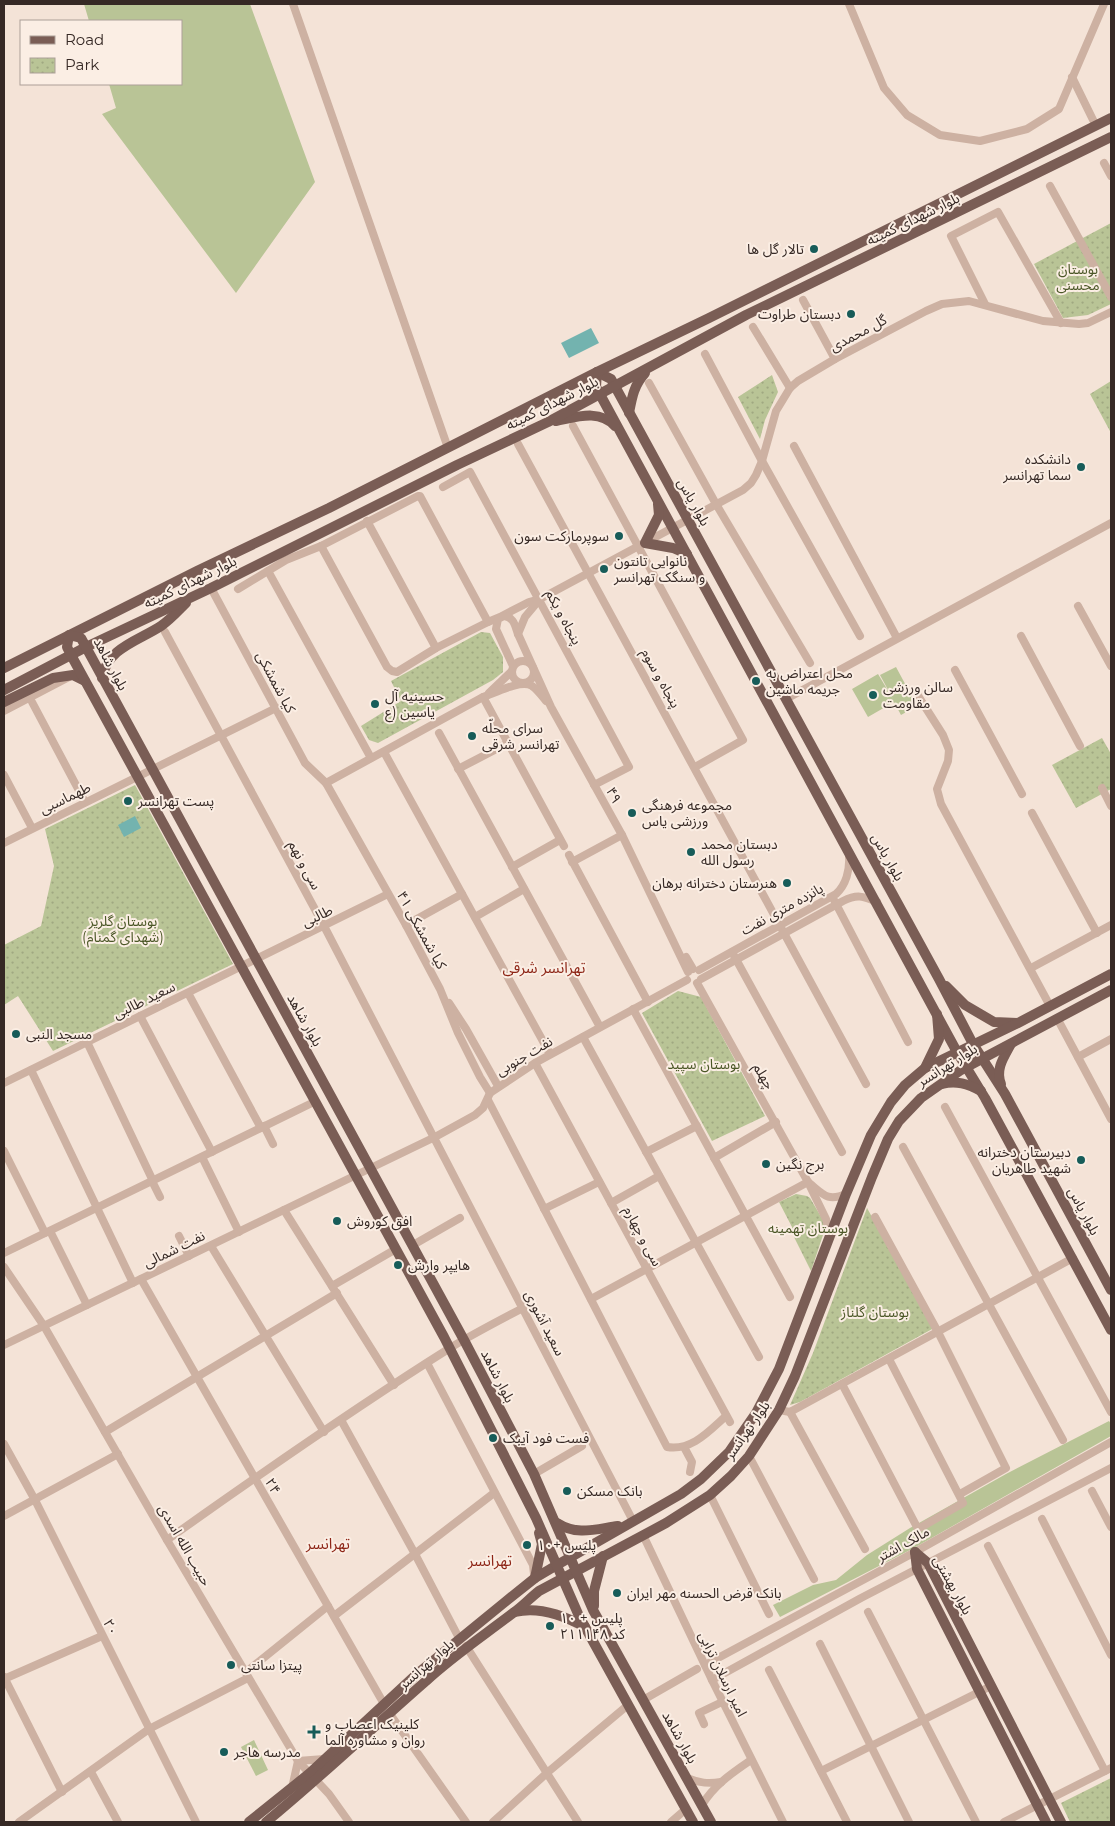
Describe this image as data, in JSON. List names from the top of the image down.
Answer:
{
  "streets": {
    "main road": [
      "بلوار شهدای کمیته",
      "بلوار یاس",
      "بلوار شاهد",
      "بلوار تهرانسر",
      "بلوار بهشتی"
    ],
    "street": [
      "گل محمدی",
      "پنجاه و یکم",
      "پنجاه و سوم",
      "کیا شمشکی",
      "۴۹",
      "طهماسبی",
      "سی و نهم",
      "پانزده متری نفت",
      "طالبی",
      "۴۱ کیا شمشکی",
      "سعید طالبی",
      "نفت جنوبی",
      "چهلم",
      "سی و چهارم",
      "نفت شمالی",
      "سعید آشوری",
      "۲۴",
      "مالک اشتر",
      "حبیب الله اسدی",
      "۲۰",
      "امیر ارسلان ترابی"
    ]
  },
  "crossings": [
    ["بلوار شهدای کمیته", "بلوار یاس"],
    ["بلوار شهدای کمیته", "بلوار شاهد"],
    ["بلوار شهدای کمیته", "کیا شمشکی"],
    ["گل محمدی", "بلوار یاس"],
    ["گل محمدی", "پنجاه و یکم"],
    ["گل محمدی", "پنجاه و سوم"],
    ["بلوار یاس", "بلوار تهرانسر"],
    ["پنجاه و یکم", "۴۹"],
    ["بلوار شاهد", "طهماسبی"],
    ["بلوار شاهد", "طالبی"],
    ["بلوار شاهد", "نفت جنوبی"],
    ["بلوار شاهد", "بلوار تهرانسر"],
    ["بلوار شاهد", "مالک اشتر"],
    ["پنجاه و سوم", "پانزده متری نفت"],
    ["کیا شمشکی", "۴۱ کیا شمشکی"],
    ["۴۹", "پانزده متری نفت"],
    ["۴۹", "نفت جنوبی"],
    ["۴۹", "چهلم"],
    ["سی و نهم", "طالبی"],
    ["سی و نهم", "نفت جنوبی"],
    ["سی و نهم", "سعید آشوری"],
    ["پانزده متری نفت", "نفت جنوبی"],
    ["پانزده متری نفت", "چهلم"],
    ["طالبی", "۴۱ کیا شمشکی"],
    ["طالبی", "سعید طالبی"],
    ["۴۱ کیا شمشکی", "نفت جنوبی"],
    ["۴۱ کیا شمشکی", "سی و چهارم"],
    ["نفت جنوبی", "چهلم"],
    ["نفت جنوبی", "سی و چهارم"],
    ["نفت جنوبی", "نفت شمالی"],
    ["نفت جنوبی", "سعید آشوری"],
    ["بلوار تهرانسر", "چهلم"],
    ["بلوار تهرانسر", "سعید آشوری"],
    ["بلوار تهرانسر", "۲۴"],
    ["بلوار تهرانسر", "حبیب الله اسدی"],
    ["بلوار تهرانسر", "امیر ارسلان ترابی"],
    ["نفت شمالی", "۲۴"],
    ["نفت شمالی", "حبیب الله اسدی"],
    ["مالک اشتر", "بلوار بهشتی"],
    ["مالک اشتر", "امیر ارسلان ترابی"]
  ],
  "districts": ["تهرانسر شرقی", "تهرانسر", "تهرانسر"],
  "parks": [
    "بوستان محسنی",
    "بوستان گلریز (شهدای گمنام)",
    "بوستان سپید",
    "بوستان تهمینه",
    "بوستان گلناز"
  ],
  "places": {
    "other": [
      "تالار گل ها",
      "دبستان طراوت",
      "دانشکده سما تهرانسر",
      "سوپرمارکت سون",
      "نانوایی تانتون و سنگک تهرانسر",
      "محل اعتراض به جریمه ماشین",
      "سالن ورزشی مقاومت",
      "حسینیه آل یاسین (ع",
      "سرای محلّه تهرانسر شرقی",
      "پست تهرانسر",
      "مجموعه فرهنگی ورزشی یاس",
      "دبستان محمد رسول الله",
      "هنرستان دخترانه برهان",
      "مسجد النبی",
      "دبیرستان دخترانه شهید طاهریان",
      "برج نگین",
      "افق کوروش",
      "هایپر وارش",
      "فست فود آیبک",
      "بانک مسکن",
      "پلیس +۱۰",
      "بانک قرض الحسنه مهر ایران",
      "پلیس + ۱۰ کد ۲۱۱۱۴۸",
      "پیتزا سانتی",
      "مدرسه هاجر"
    ],
    "health": ["کلینیک اعصاب و روان و مشاوره آلما"]
  },
  "legend": ["Road", "Park"]
}
